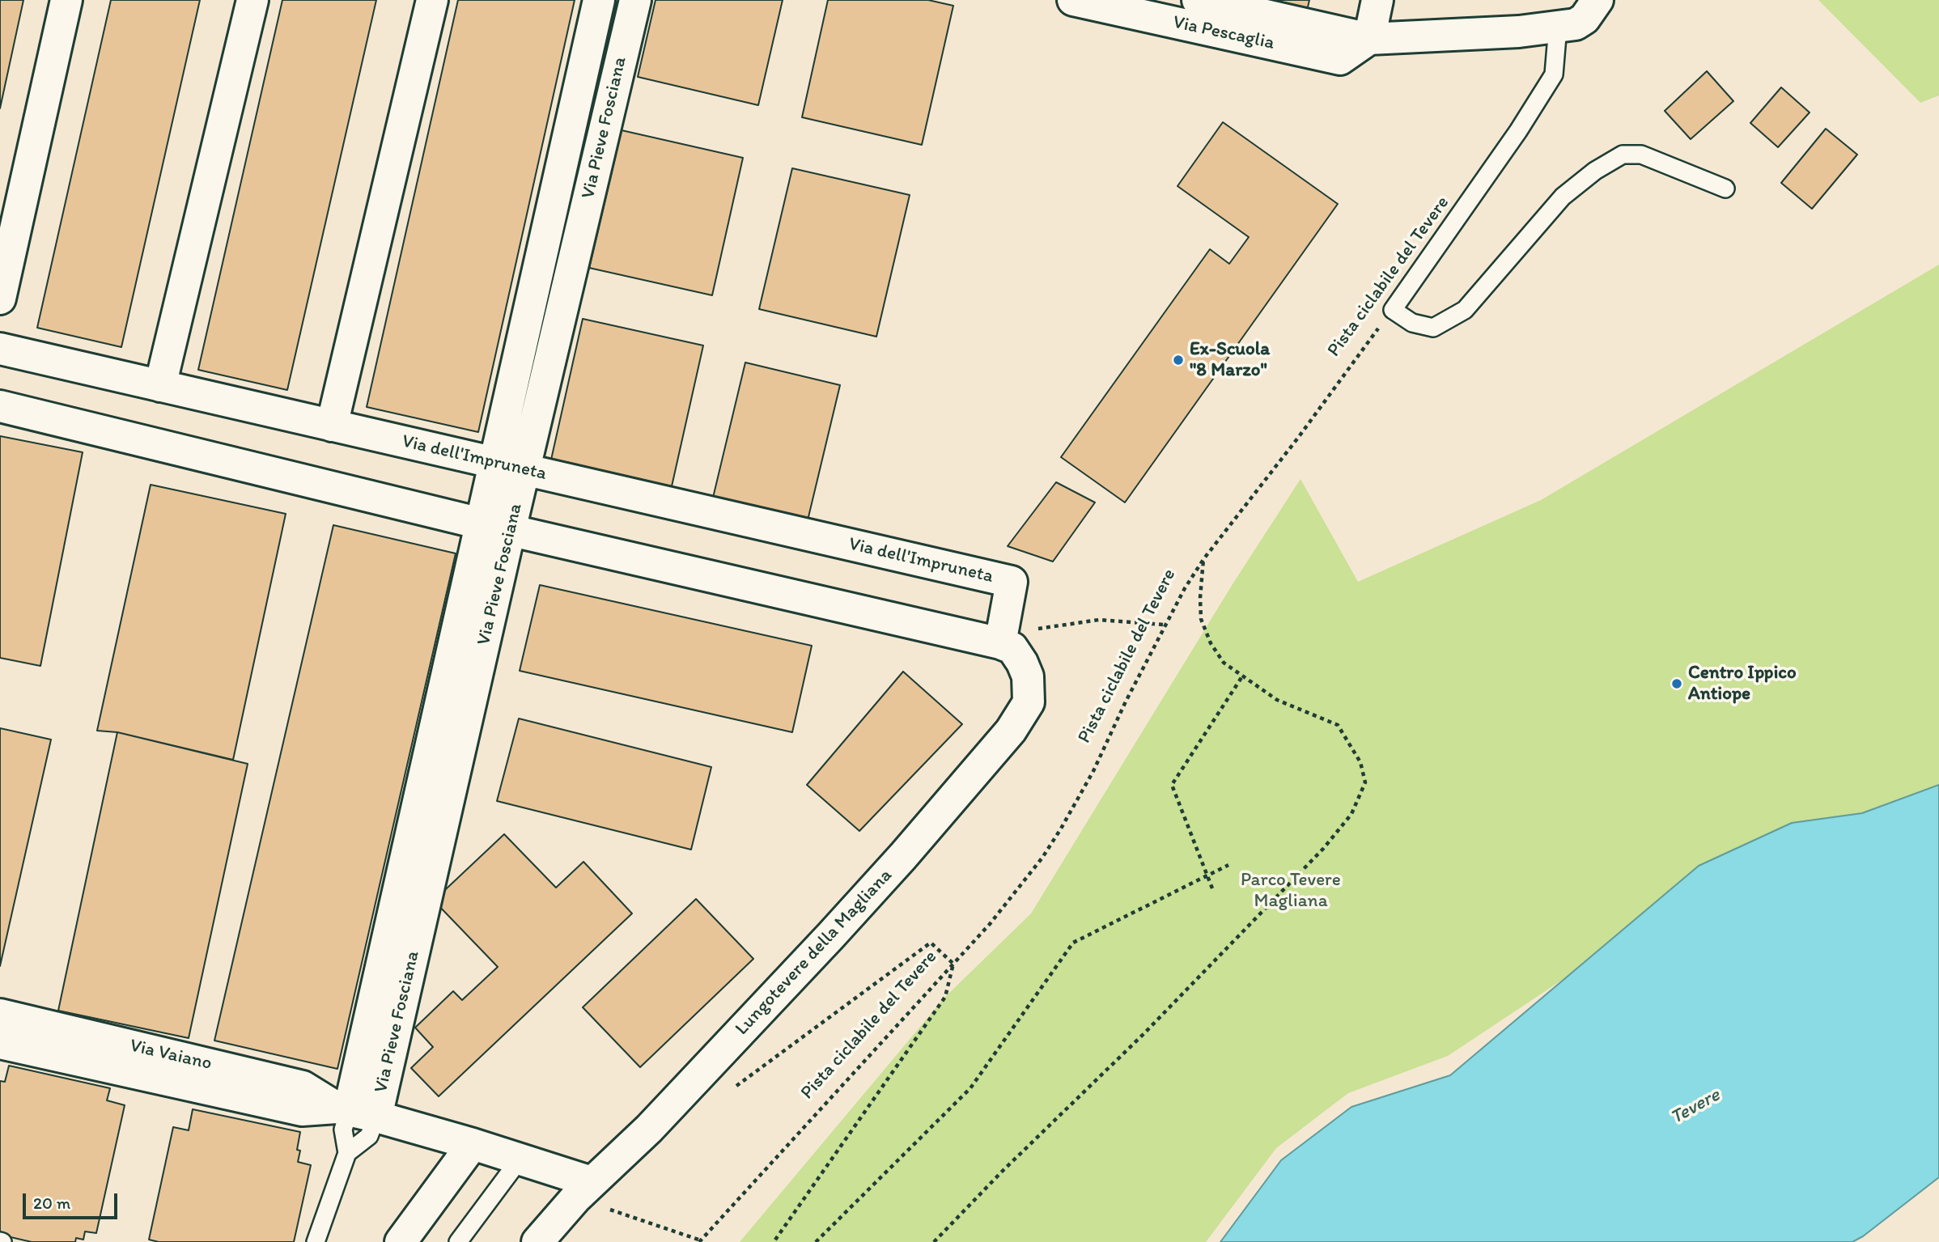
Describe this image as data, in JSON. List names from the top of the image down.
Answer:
{
  "streets": {
    "street": [
      "Via Pescaglia",
      "Via Pieve Fosciana",
      "Via dell'Impruneta",
      "Lungotevere della Magliana",
      "Via Vaiano"
    ],
    "lane": ["Pista ciclabile del Tevere"]
  },
  "crossings": [
    ["Via Pescaglia", "Pista ciclabile del Tevere"],
    ["Via Pieve Fosciana", "Via dell'Impruneta"],
    ["Via Pieve Fosciana", "Via Vaiano"],
    ["Via dell'Impruneta", "Lungotevere della Magliana"],
    ["Lungotevere della Magliana", "Via Vaiano"]
  ],
  "water": ["Tevere"],
  "parks": ["Parco Tevere Magliana"],
  "places": ["Ex-Scuola \"8 Marzo\"", "Centro Ippico Antiope"],
  "scale_bar": "20 m"
}
